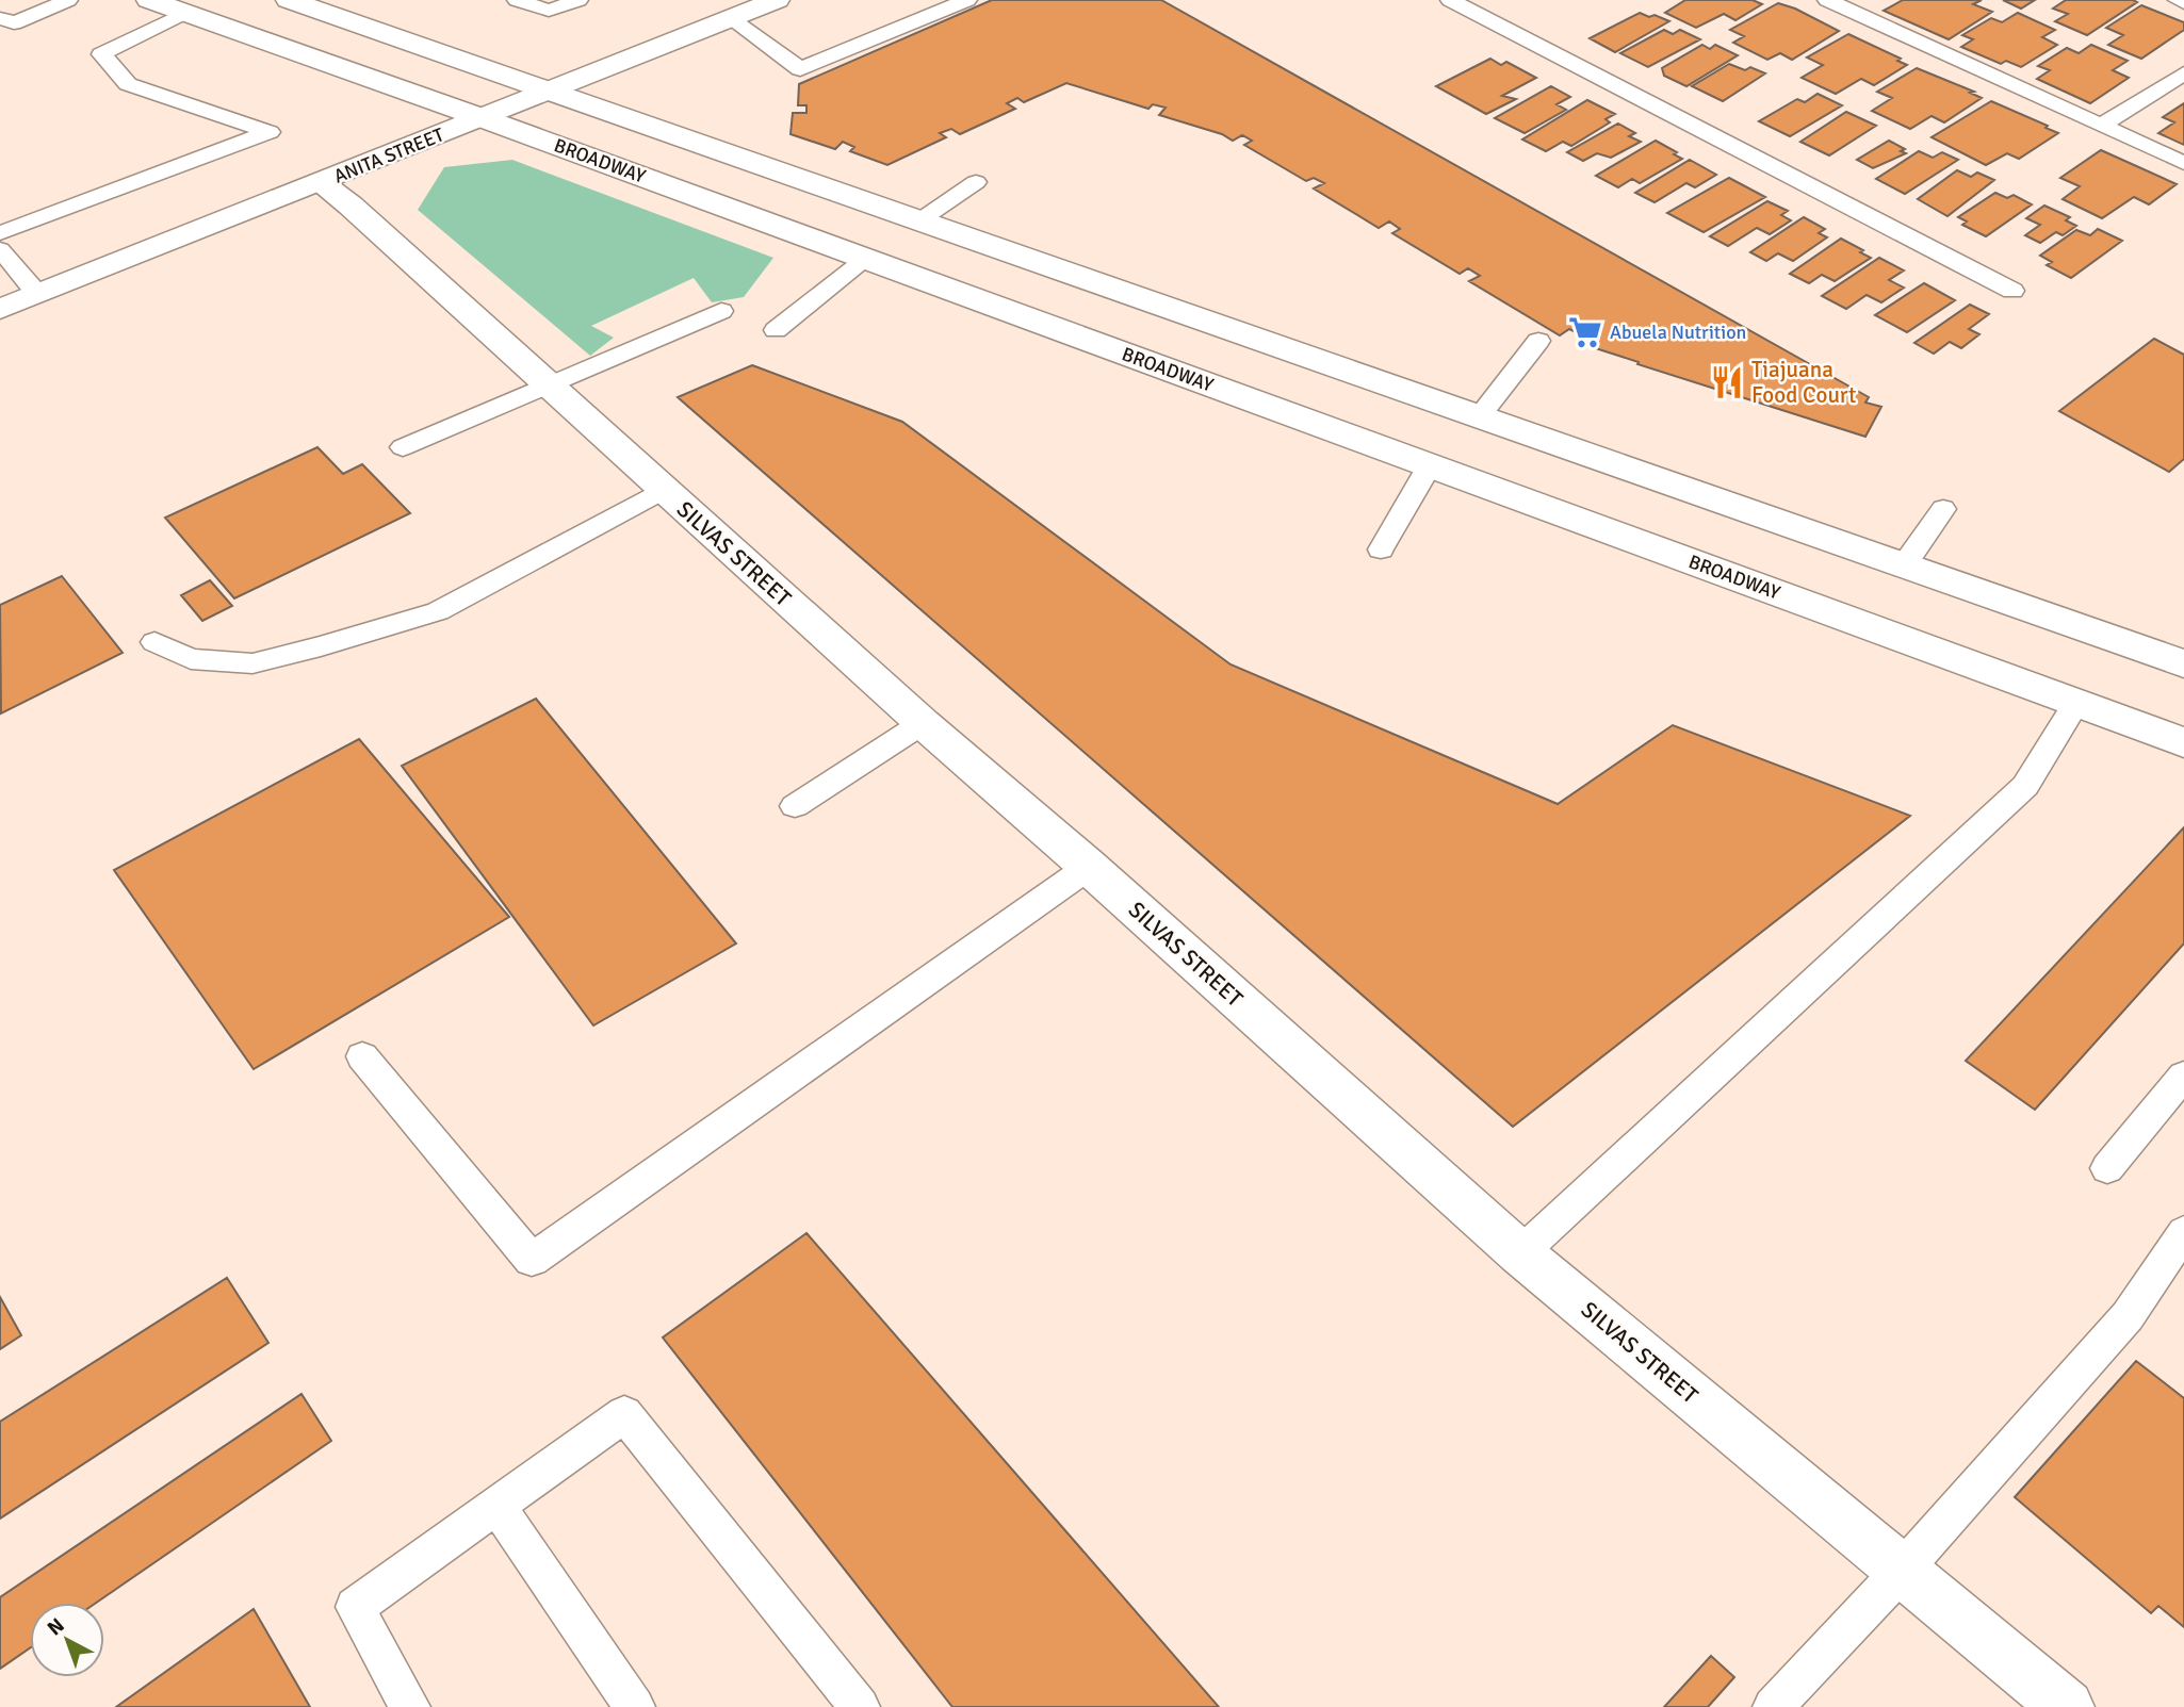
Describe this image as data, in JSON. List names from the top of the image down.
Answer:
{
  "streets": {
    "main road": ["ANITA STREET", "BROADWAY", "SILVAS STREET"]
  },
  "crossings": [
    ["ANITA STREET", "BROADWAY"],
    ["ANITA STREET", "SILVAS STREET"]
  ],
  "places": {
    "supermarket": ["Abuela Nutrition"],
    "restaurant": ["Tiajuana Food Court"]
  },
  "north": "top left"
}
